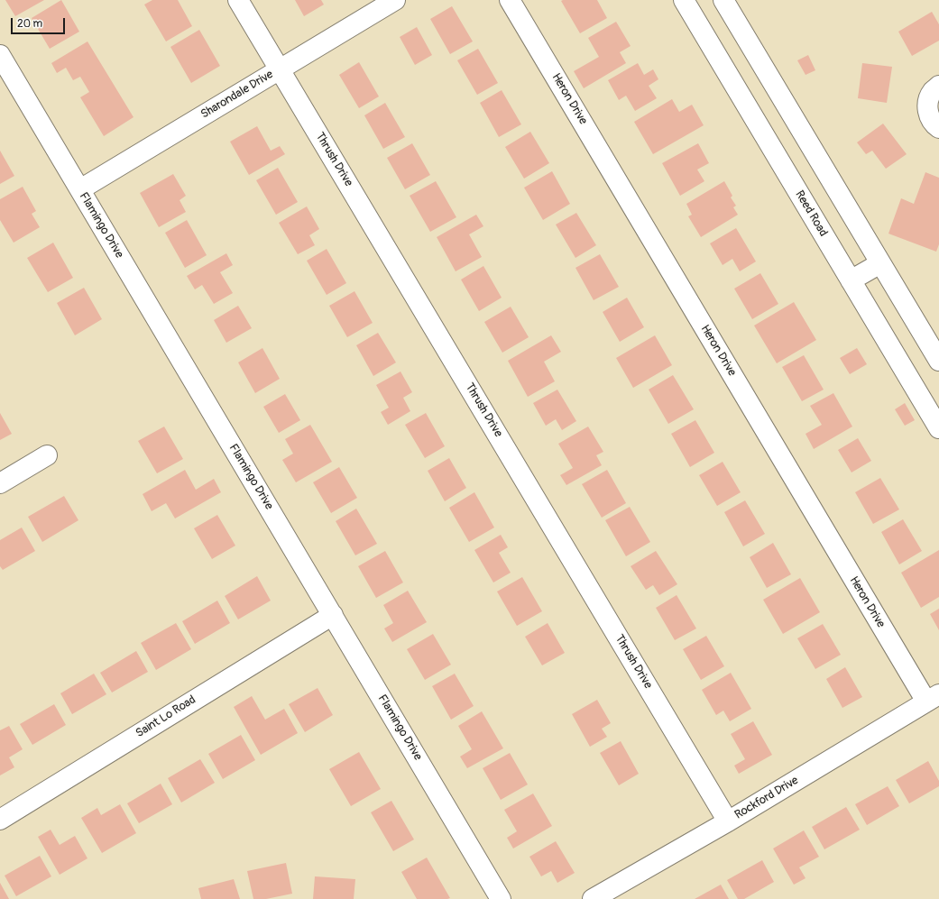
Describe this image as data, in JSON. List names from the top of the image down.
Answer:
{
  "streets": {
    "street": [
      "Sharondale Drive",
      "Heron Drive",
      "Thrush Drive",
      "Reed Road",
      "Flamingo Drive",
      "Saint Lo Road",
      "Rockford Drive"
    ]
  },
  "crossings": [
    ["Sharondale Drive", "Thrush Drive"],
    ["Sharondale Drive", "Flamingo Drive"],
    ["Heron Drive", "Rockford Drive"],
    ["Thrush Drive", "Rockford Drive"],
    ["Flamingo Drive", "Saint Lo Road"]
  ],
  "scale_bar": "20 m"
}
